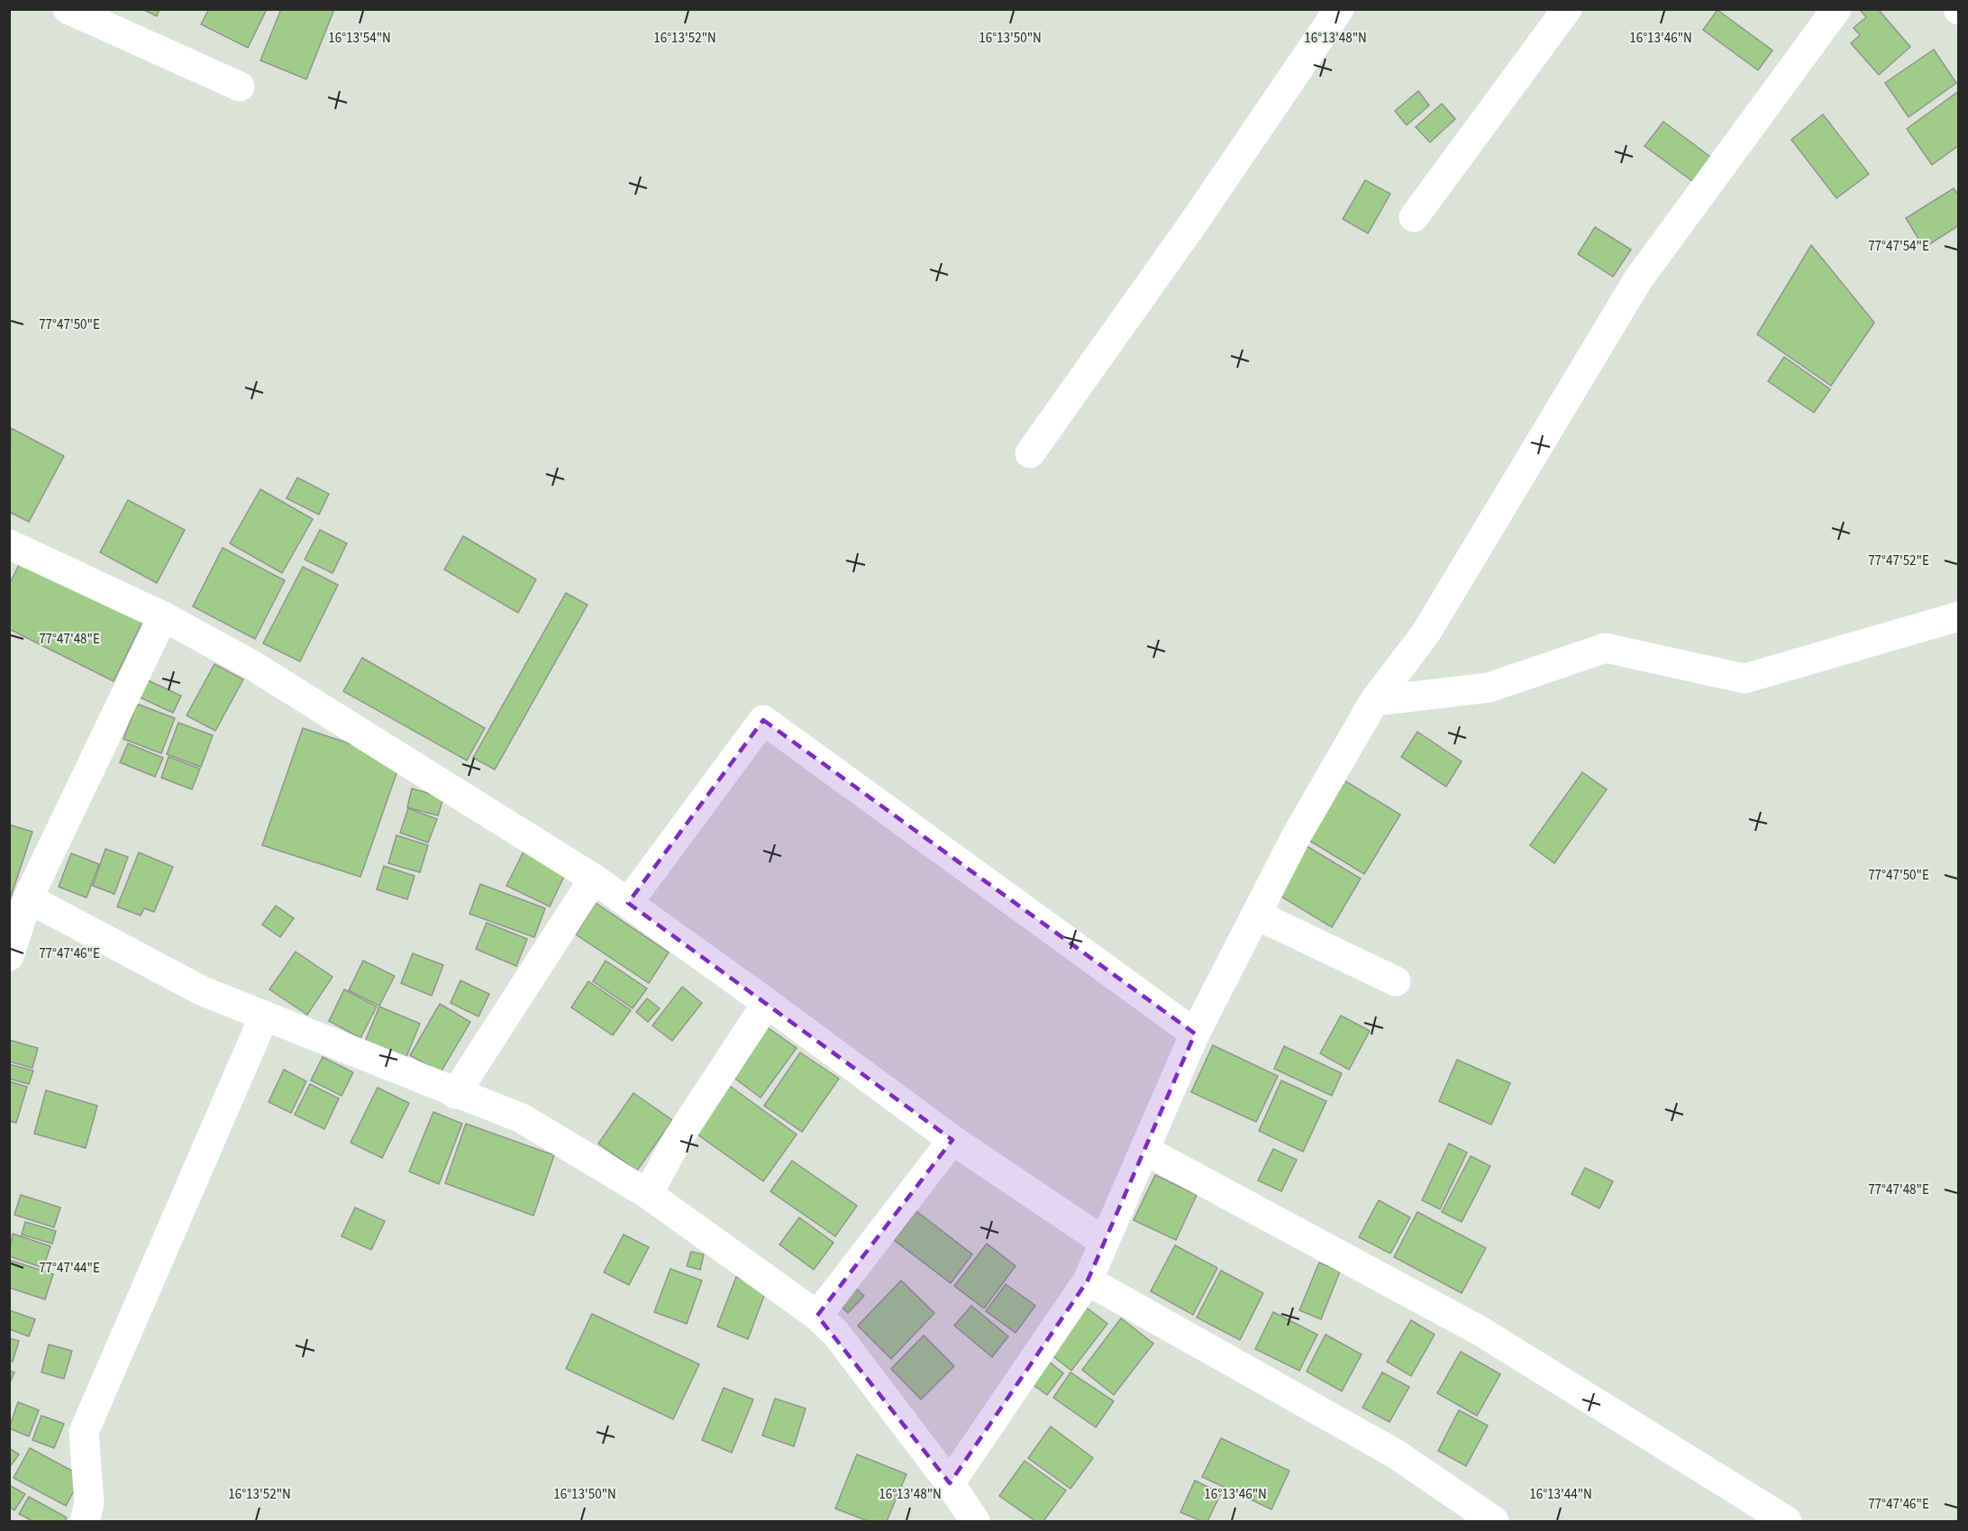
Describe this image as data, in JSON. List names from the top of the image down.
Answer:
{
  "coordinates": [
    "16°13'54\"N",
    "16°13'52\"N",
    "16°13'50\"N",
    "16°13'48\"N",
    "16°13'46\"N",
    "77°47'54\"E",
    "77°47'50\"E",
    "77°47'52\"E",
    "77°47'48\"E",
    "77°47'46\"E",
    "77°47'44\"E",
    "16°13'44\"N"
  ]
}
